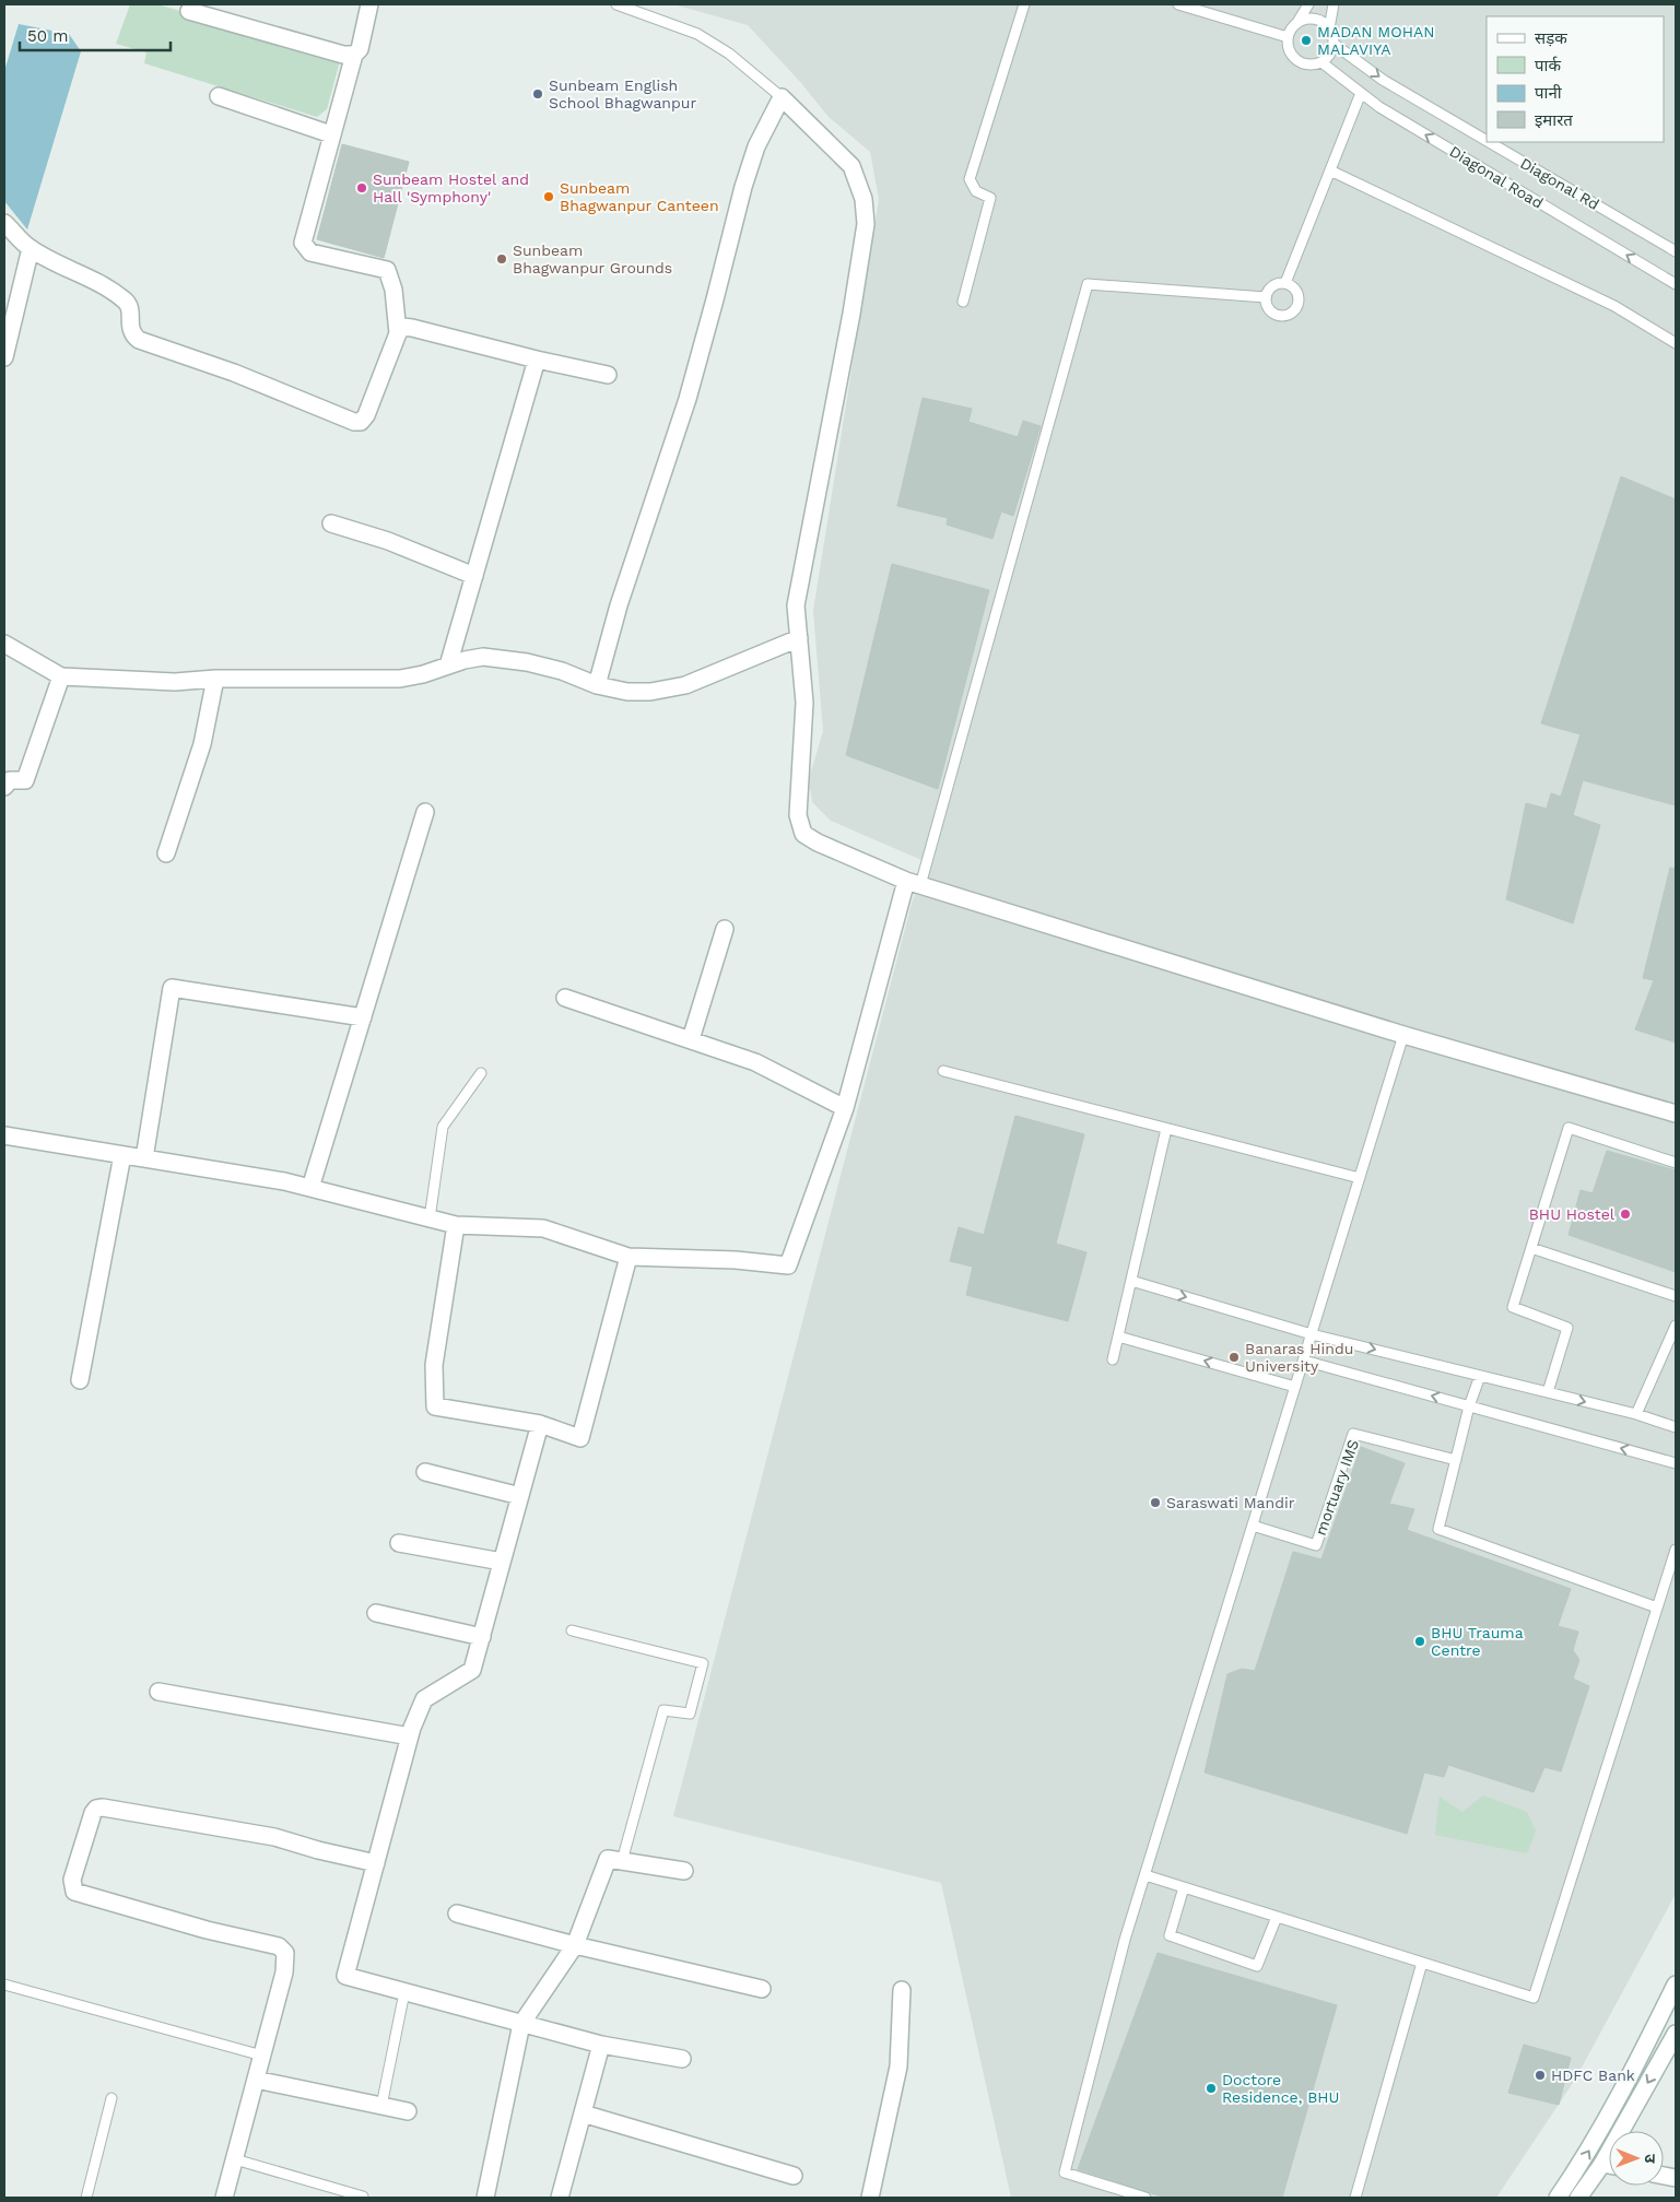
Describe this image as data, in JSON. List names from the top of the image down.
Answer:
{
  "streets": {
    "lane": ["Diagonal Road", "Diagonal Rd", "mortuary IMS"]
  },
  "crossings": [
    ["Diagonal Road", "Diagonal Rd"]
  ],
  "places": [
    "MADAN MOHAN MALAVIYA",
    "Sunbeam English School Bhagwanpur",
    "Sunbeam Hostel and Hall 'Symphony'",
    "Sunbeam Bhagwanpur Canteen",
    "Sunbeam Bhagwanpur Grounds",
    "BHU Hostel",
    "Banaras Hindu University",
    "Saraswati Mandir",
    "BHU Trauma Centre",
    "HDFC Bank",
    "Doctore Residence, BHU"
  ],
  "legend": [
    "सड़क",
    "पार्क",
    "पानी",
    "इमारत"
  ],
  "scale_bar": "50 m",
  "north": "right"
}
